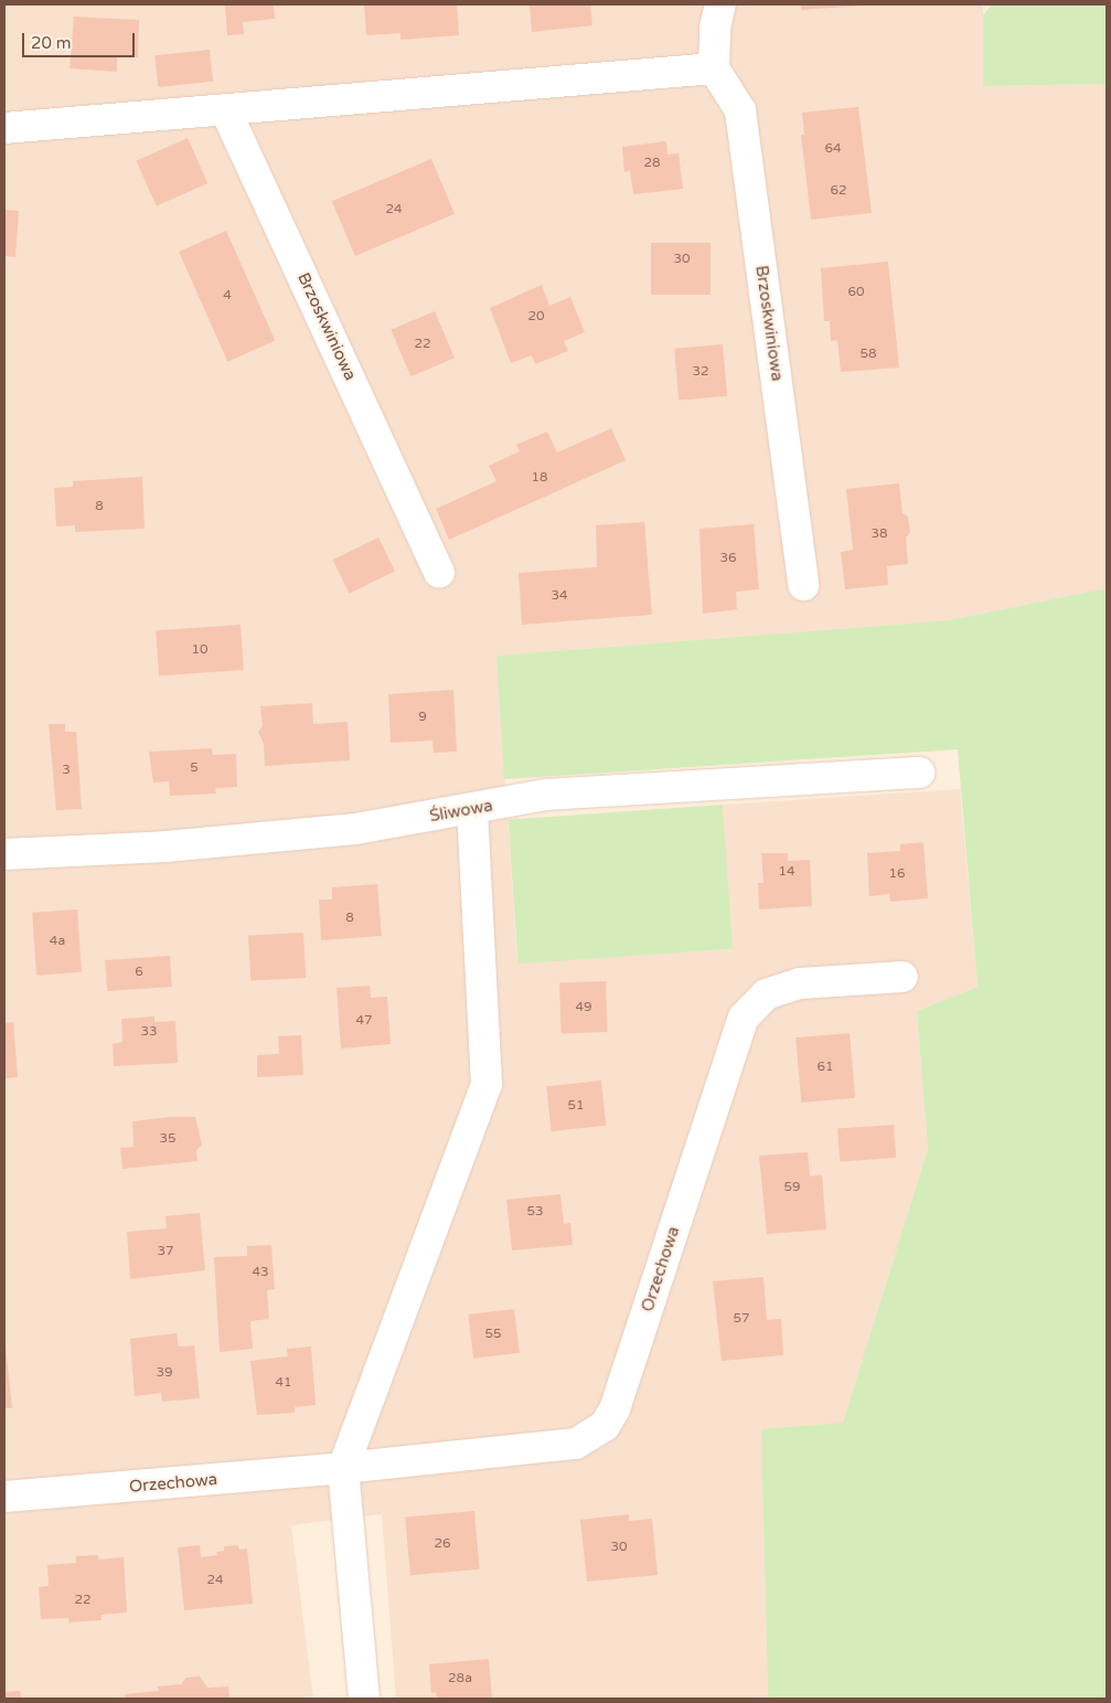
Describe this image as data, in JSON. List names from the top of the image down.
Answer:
{
  "streets": {
    "street": ["Brzoskwiniowa", "Śliwowa", "Orzechowa"]
  },
  "house_numbers": [
    "64",
    "28",
    "62",
    "24",
    "30",
    "60",
    "4",
    "20",
    "22",
    "58",
    "32",
    "18",
    "8",
    "38",
    "36",
    "34",
    "10",
    "9",
    "5",
    "3",
    "14",
    "16",
    "8",
    "4a",
    "6",
    "49",
    "47",
    "33",
    "61",
    "51",
    "35",
    "59",
    "53",
    "37",
    "43",
    "57",
    "55",
    "39",
    "41",
    "26",
    "30",
    "24",
    "22",
    "28a"
  ],
  "scale_bar": "20 m"
}
